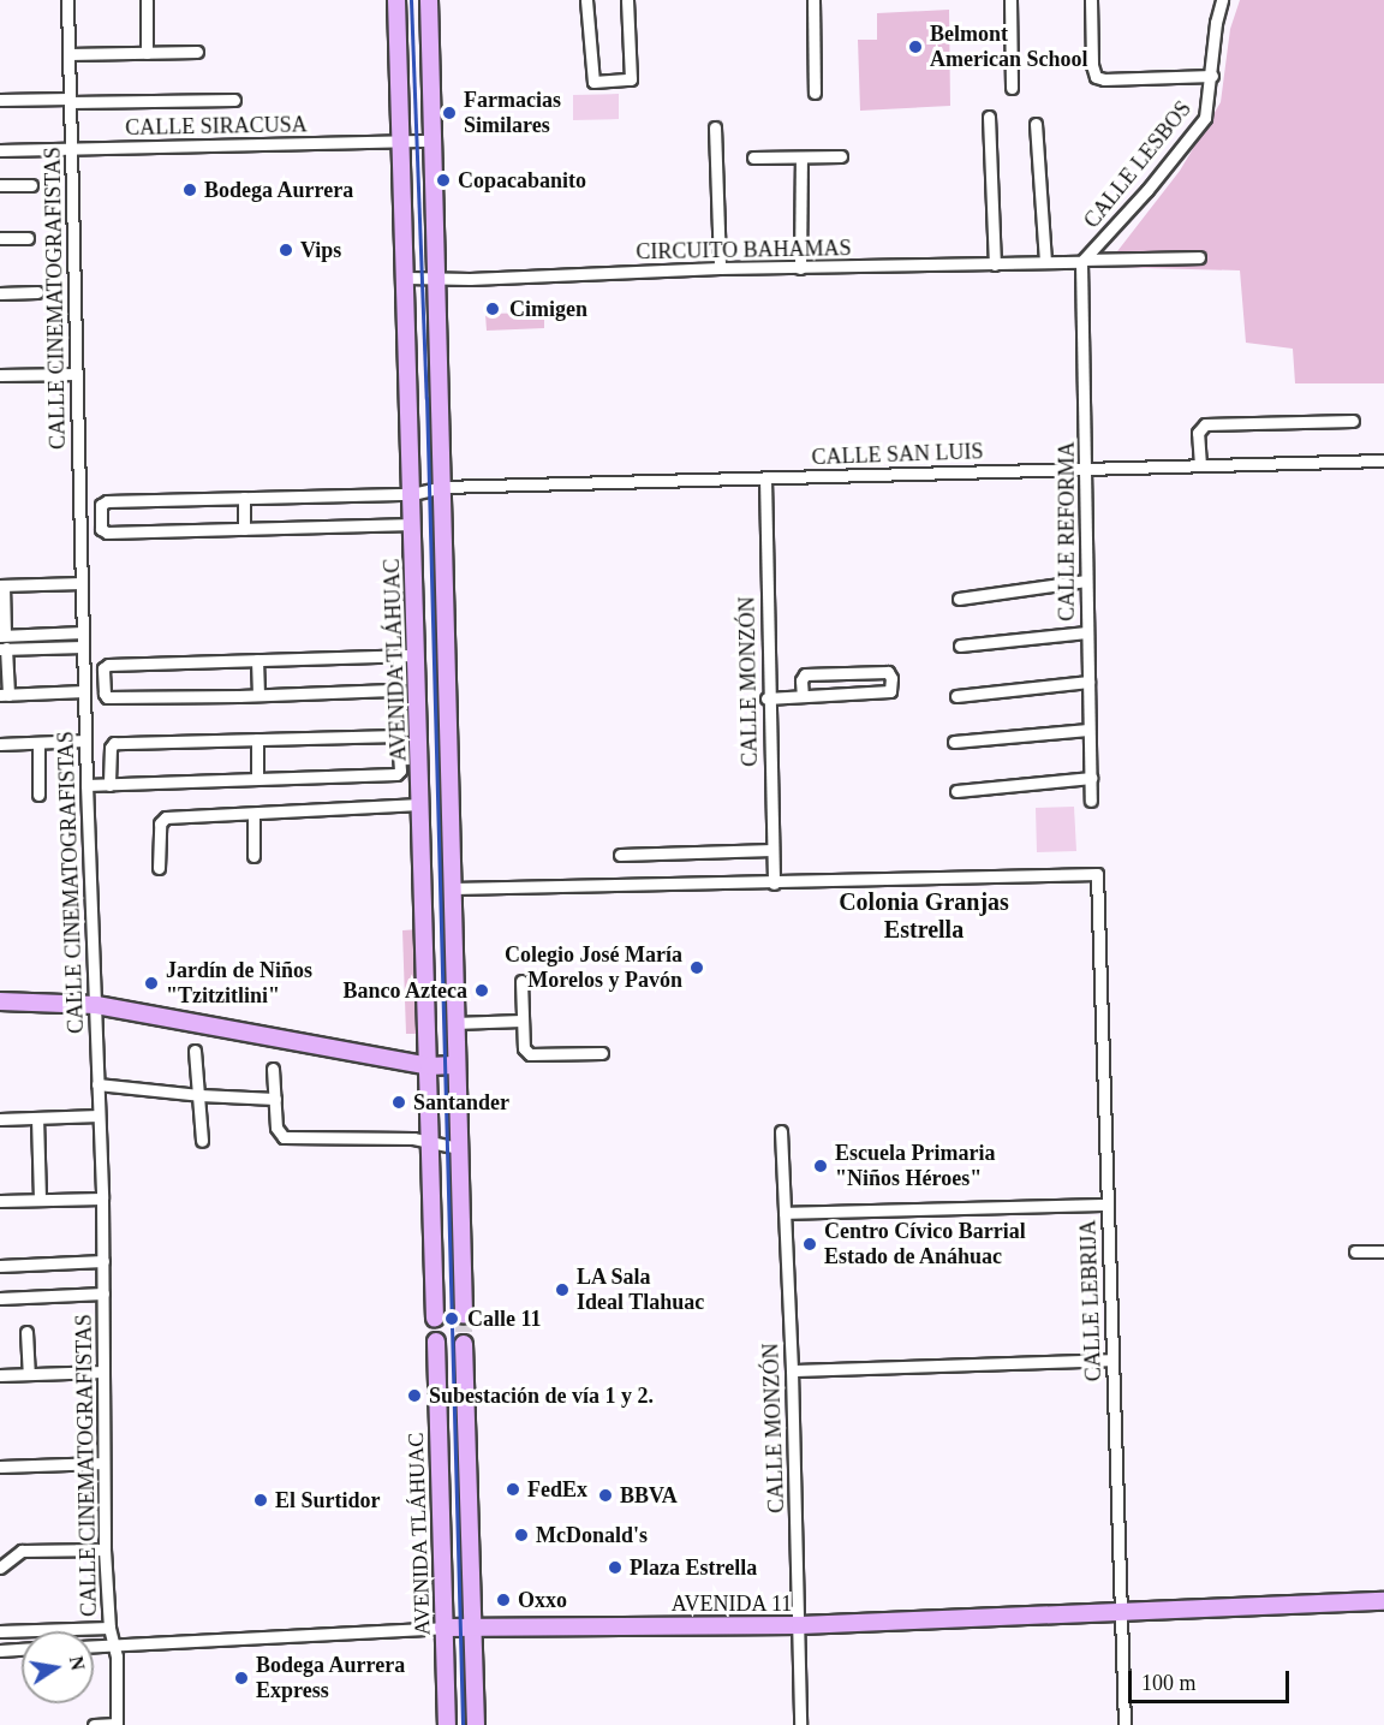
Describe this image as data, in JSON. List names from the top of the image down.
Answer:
{
  "streets": {
    "main road": ["AVENIDA TLÁHUAC", "AVENIDA 11"],
    "street": [
      "CALLE SIRACUSA",
      "CALLE LESBOS",
      "CIRCUITO BAHAMAS",
      "CALLE CINEMATOGRAFISTAS",
      "CALLE SAN LUIS",
      "CALLE REFORMA",
      "CALLE MONZÓN",
      "CALLE LEBRIJA"
    ]
  },
  "crossings": [
    ["CALLE SIRACUSA", "CALLE CINEMATOGRAFISTAS"],
    ["CALLE SIRACUSA", "AVENIDA TLÁHUAC"],
    ["CALLE LESBOS", "CIRCUITO BAHAMAS"],
    ["CALLE LESBOS", "CALLE REFORMA"],
    ["CIRCUITO BAHAMAS", "CALLE REFORMA"],
    ["CIRCUITO BAHAMAS", "AVENIDA TLÁHUAC"],
    ["CALLE CINEMATOGRAFISTAS", "AVENIDA 11"],
    ["CALLE SAN LUIS", "CALLE REFORMA"],
    ["CALLE SAN LUIS", "AVENIDA TLÁHUAC"],
    ["CALLE SAN LUIS", "CALLE MONZÓN"],
    ["AVENIDA TLÁHUAC", "AVENIDA 11"],
    ["CALLE MONZÓN", "CALLE LEBRIJA"],
    ["CALLE MONZÓN", "AVENIDA 11"],
    ["CALLE LEBRIJA", "AVENIDA 11"]
  ],
  "districts": ["Colonia Granjas Estrella"],
  "places": [
    "Belmont American School",
    "Farmacias Similares",
    "Copacabanito",
    "Bodega Aurrera",
    "Vips",
    "Cimigen",
    "Colegio José María Morelos y Pavón",
    "Jardín de Niños \"Tzitzitlini\"",
    "Banco Azteca",
    "Santander",
    "Escuela Primaria \"Niños Héroes\"",
    "Centro Cívico Barrial Estado de Anáhuac",
    "LA Sala Ideal Tlahuac",
    "Calle 11",
    "Subestación de vía 1 y 2.",
    "FedEx",
    "BBVA",
    "El Surtidor",
    "McDonald's",
    "Plaza Estrella",
    "Oxxo",
    "Bodega Aurrera Express"
  ],
  "scale_bar": "100 m",
  "north": "right"
}
